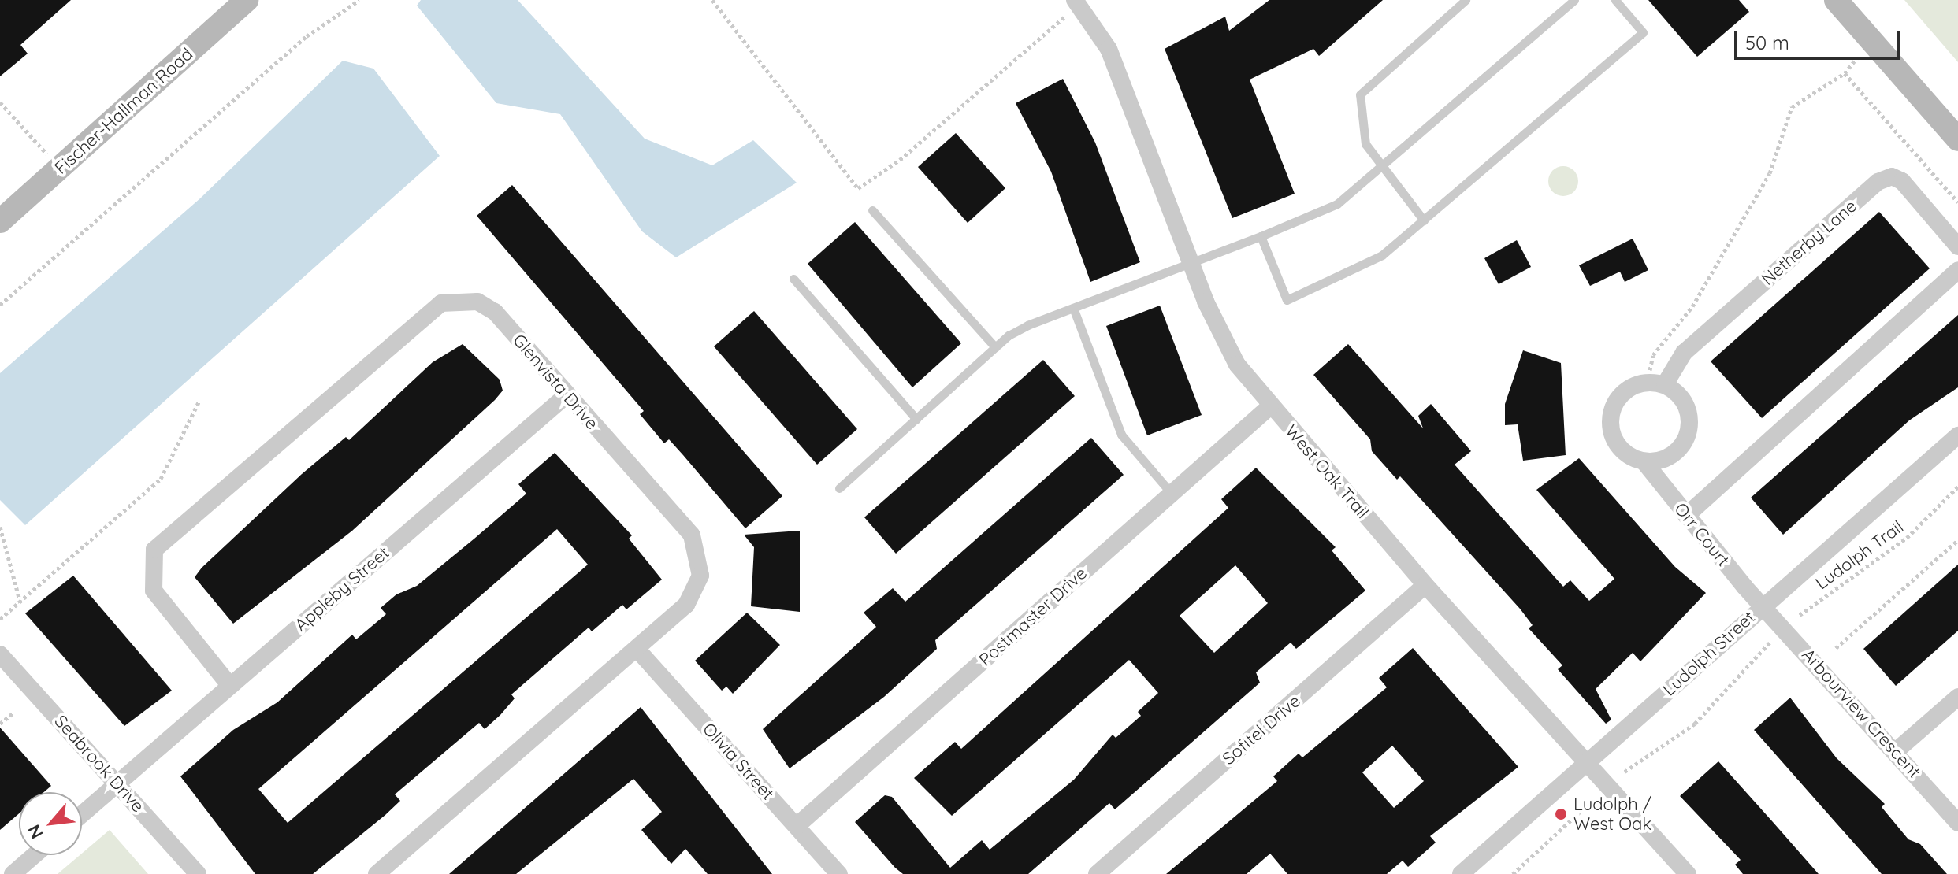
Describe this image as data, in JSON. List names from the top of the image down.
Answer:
{
  "streets": {
    "main road": ["Fischer-Hallman Road"],
    "street": [
      "Netherby Lane",
      "Glenvista Drive",
      "West Oak Trail",
      "Orr Court",
      "Appleby Street",
      "Postmaster Drive",
      "Ludolph Street",
      "Arbourview Crescent",
      "Sofitel Drive",
      "Olivia Street",
      "Seabrook Drive"
    ],
    "path": ["Ludolph Trail"]
  },
  "crossings": [
    ["Netherby Lane", "Orr Court"],
    ["Glenvista Drive", "Appleby Street"],
    ["Glenvista Drive", "Olivia Street"],
    ["West Oak Trail", "Postmaster Drive"],
    ["West Oak Trail", "Ludolph Street"],
    ["West Oak Trail", "Sofitel Drive"],
    ["Orr Court", "Ludolph Street"],
    ["Orr Court", "Arbourview Crescent"],
    ["Appleby Street", "Seabrook Drive"],
    ["Postmaster Drive", "Olivia Street"],
    ["Ludolph Street", "Arbourview Crescent"]
  ],
  "places": ["Ludolph / West Oak"],
  "scale_bar": "50 m",
  "north": "bottom left"
}
